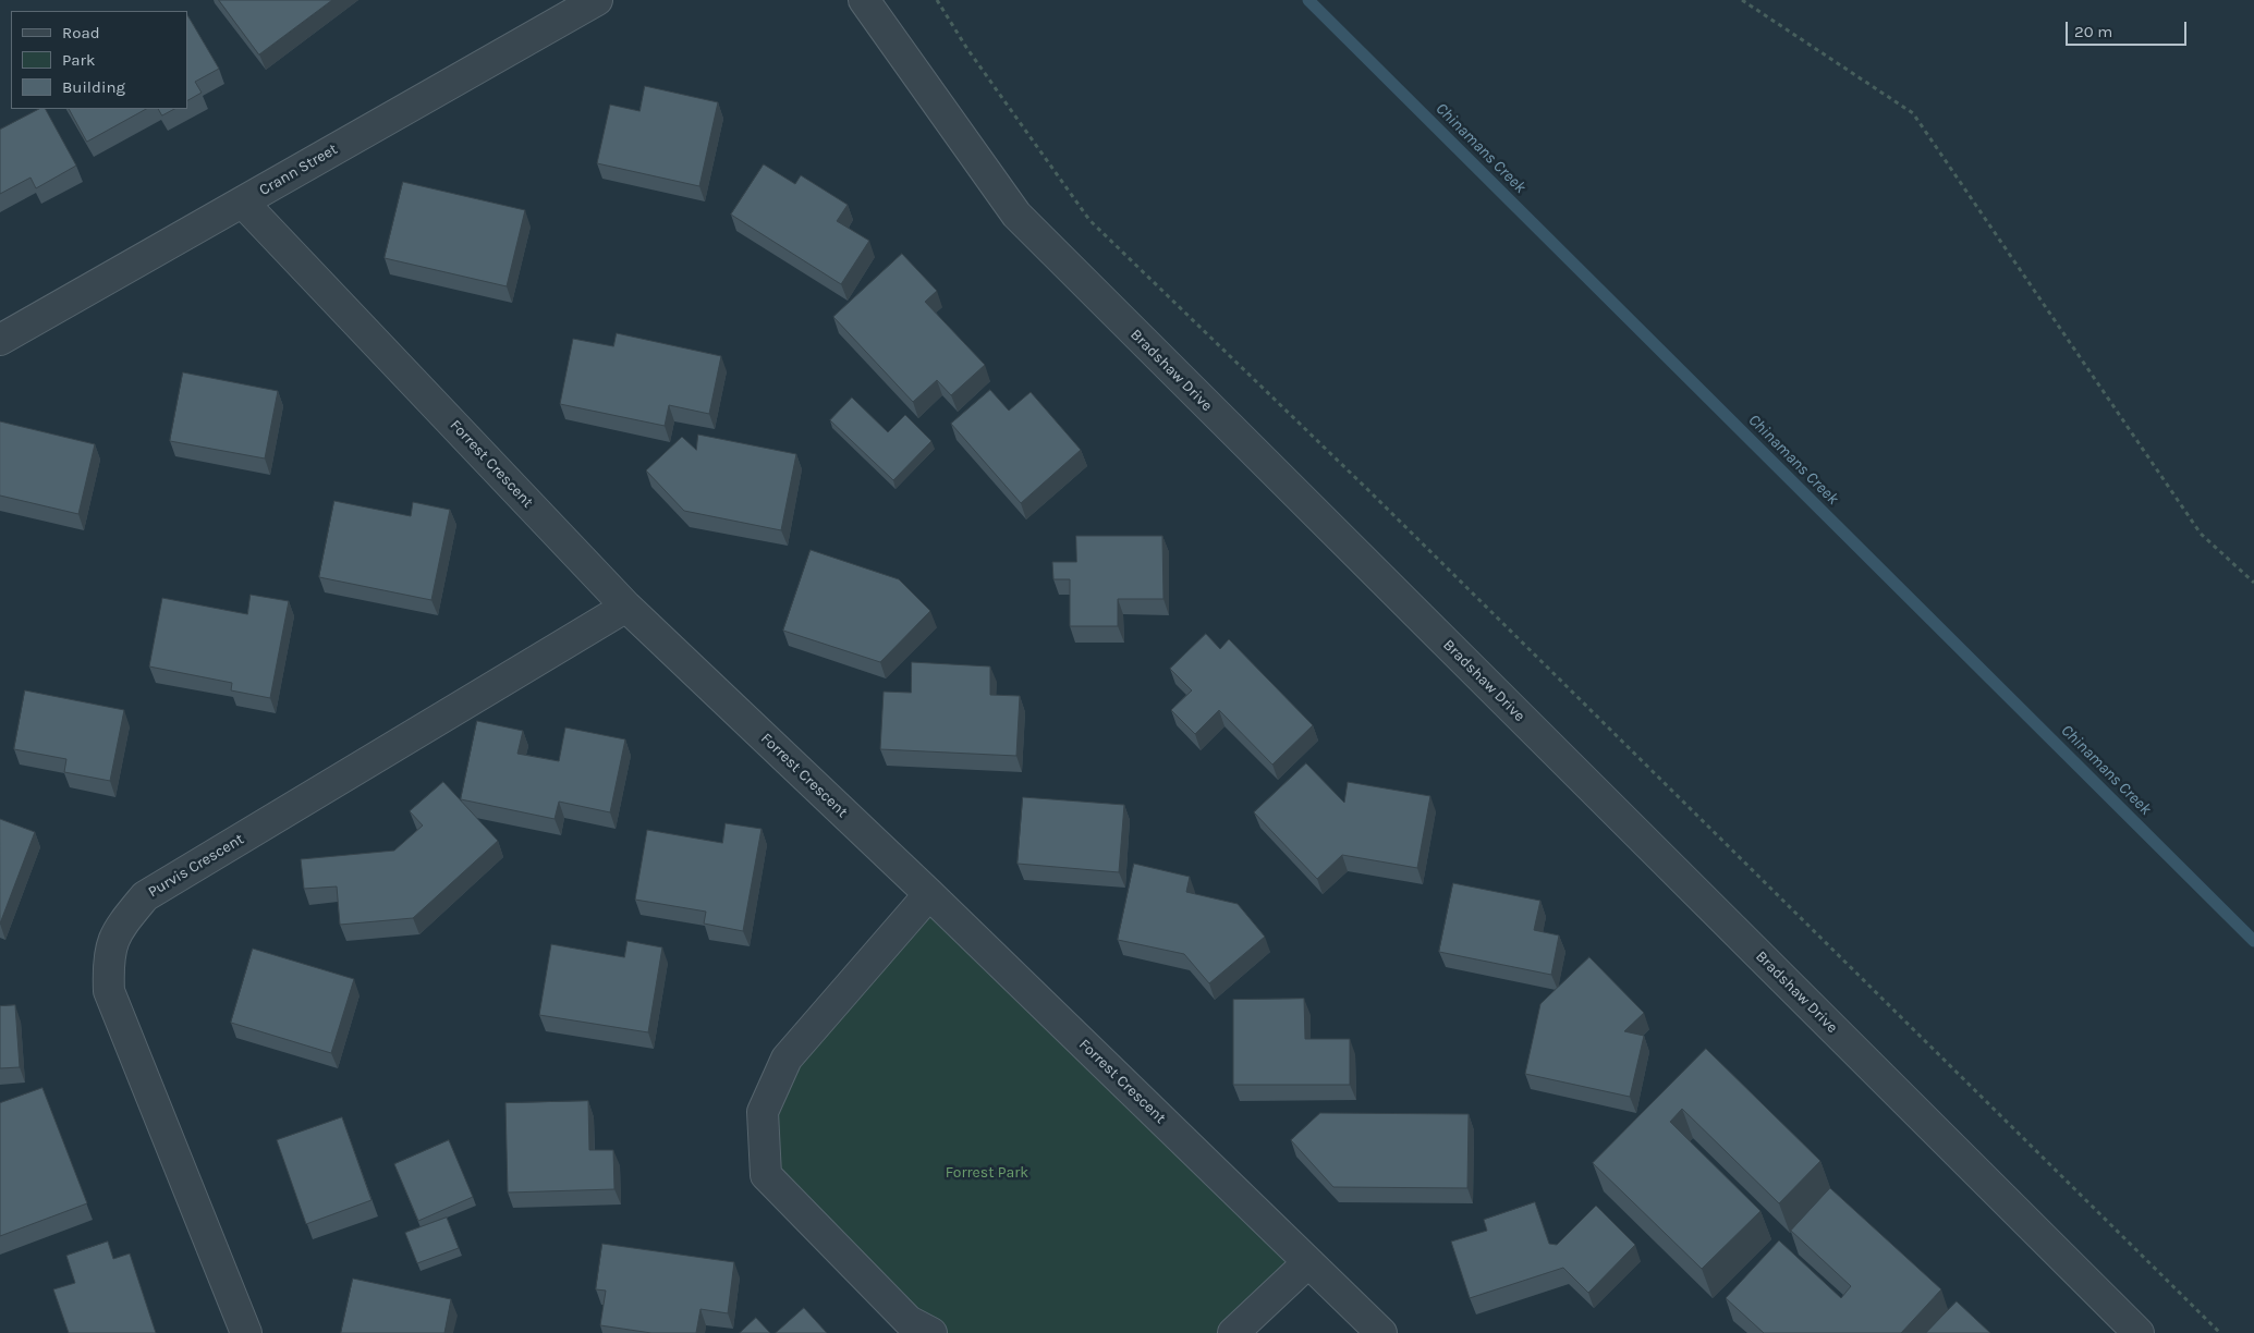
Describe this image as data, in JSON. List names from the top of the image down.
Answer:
{
  "streets": {
    "street": [
      "Crann Street",
      "Bradshaw Drive",
      "Forrest Crescent",
      "Purvis Crescent"
    ]
  },
  "crossings": [
    ["Crann Street", "Forrest Crescent"],
    ["Forrest Crescent", "Purvis Crescent"]
  ],
  "water": ["Chinamans Creek"],
  "parks": ["Forrest Park"],
  "legend": ["Road", "Park", "Building"],
  "scale_bar": "20 m"
}
